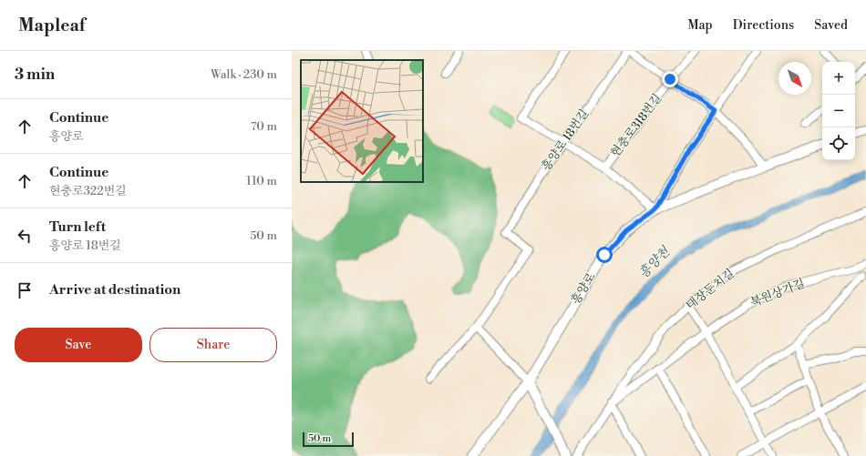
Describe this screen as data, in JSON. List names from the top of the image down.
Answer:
{
  "streets": {
    "street": [
      "현충로318번길",
      "흥양로 18번길",
      "흥양로",
      "태장둔치길",
      "북원상가길"
    ]
  },
  "crossings": [
    ["태장둔치길", "북원상가길"]
  ],
  "water": ["흥양천"],
  "scale_bar": "50 m",
  "north": "bottom right",
  "page": {
    "header": "Mapleaf",
    "nav": ["Map", "Directions", "Saved"],
    "heading": ["3 min", "Walk · 230 m"],
    "map_buttons": ["+", "−"],
    "list": [
      ["Continue", "흥양로", "70 m"],
      ["Continue", "현충로322번길", "110 m"],
      ["Turn left", "흥양로 18번길", "50 m"],
      "Arrive at destination"
    ],
    "buttons": ["Save", "Share"],
    "scale": "50 m"
  }
}
